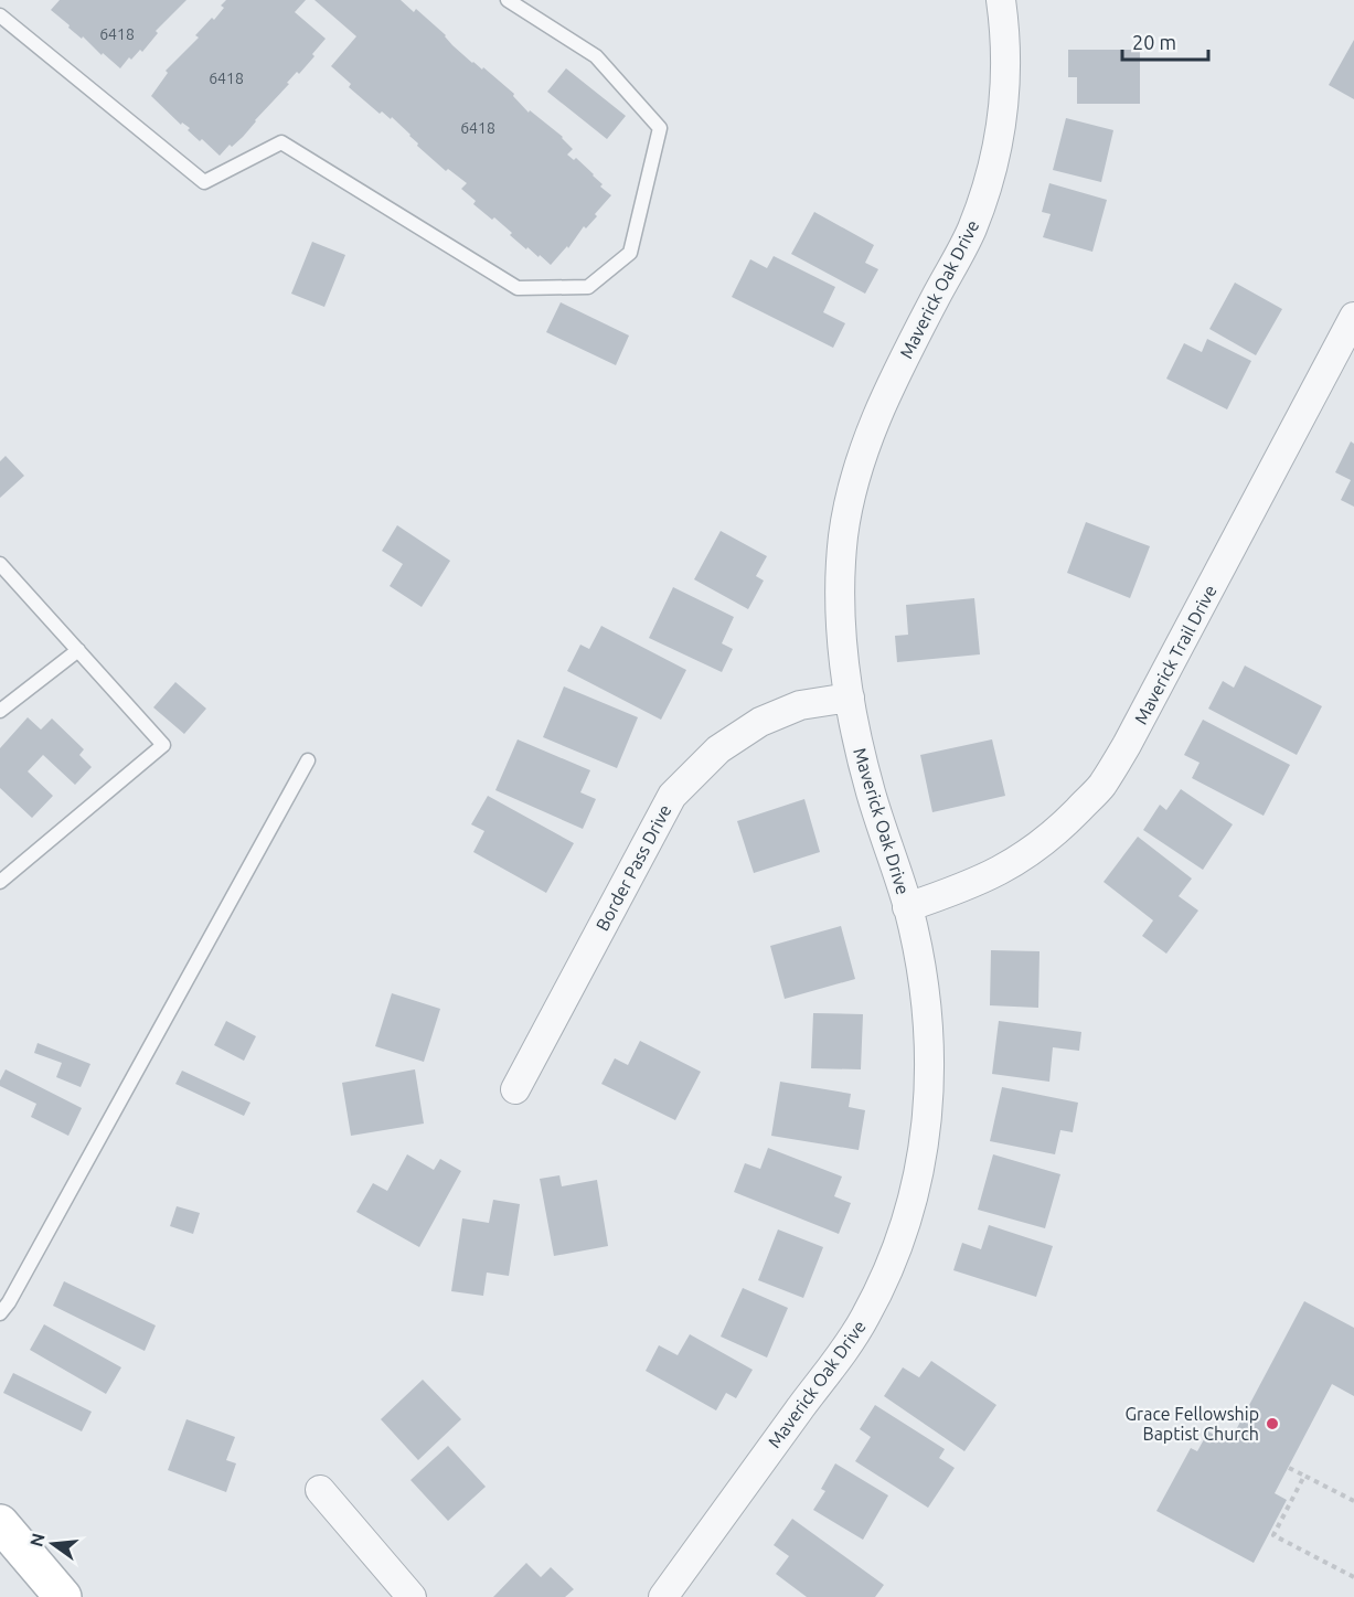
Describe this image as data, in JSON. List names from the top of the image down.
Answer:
{
  "streets": {
    "street": ["Maverick Oak Drive", "Maverick Trail Drive", "Border Pass Drive"]
  },
  "crossings": [
    ["Maverick Oak Drive", "Maverick Trail Drive"],
    ["Maverick Oak Drive", "Border Pass Drive"]
  ],
  "places": ["Grace Fellowship Baptist Church"],
  "house_numbers": ["6418", "6418", "6418"],
  "scale_bar": "20 m",
  "north": "left"
}
